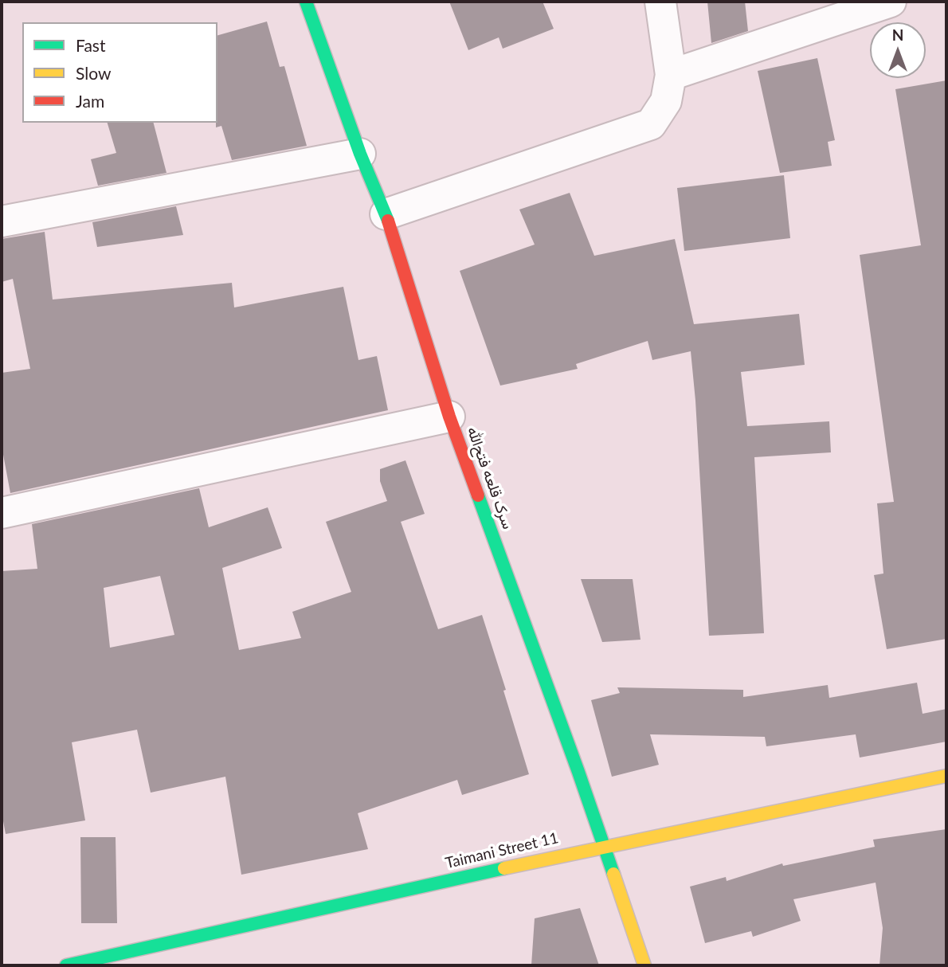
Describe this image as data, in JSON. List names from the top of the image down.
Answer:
{
  "streets": {
    "main road": ["سرک قلعه فتح‌الله", "Taimani Street 11"]
  },
  "crossings": [
    ["سرک قلعه فتح‌الله", "Taimani Street 11"]
  ],
  "legend": ["Fast", "Slow", "Jam"],
  "north": "top"
}
